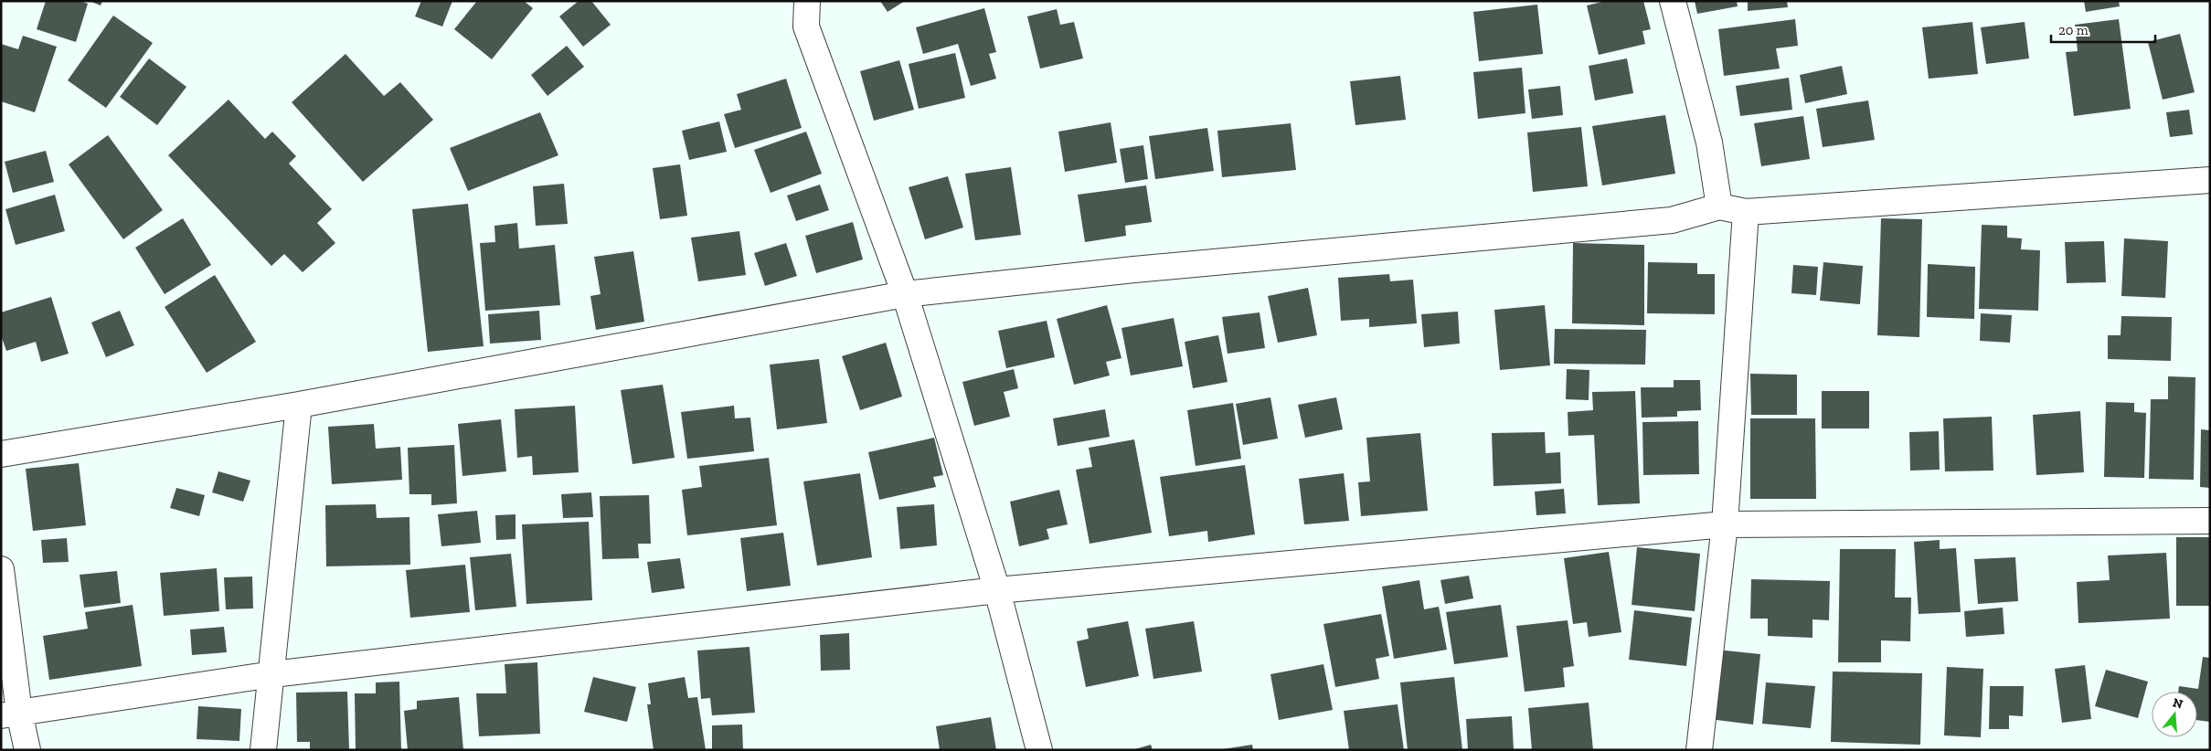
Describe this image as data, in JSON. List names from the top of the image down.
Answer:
{
  "scale_bar": "20 m",
  "north": "top"
}
